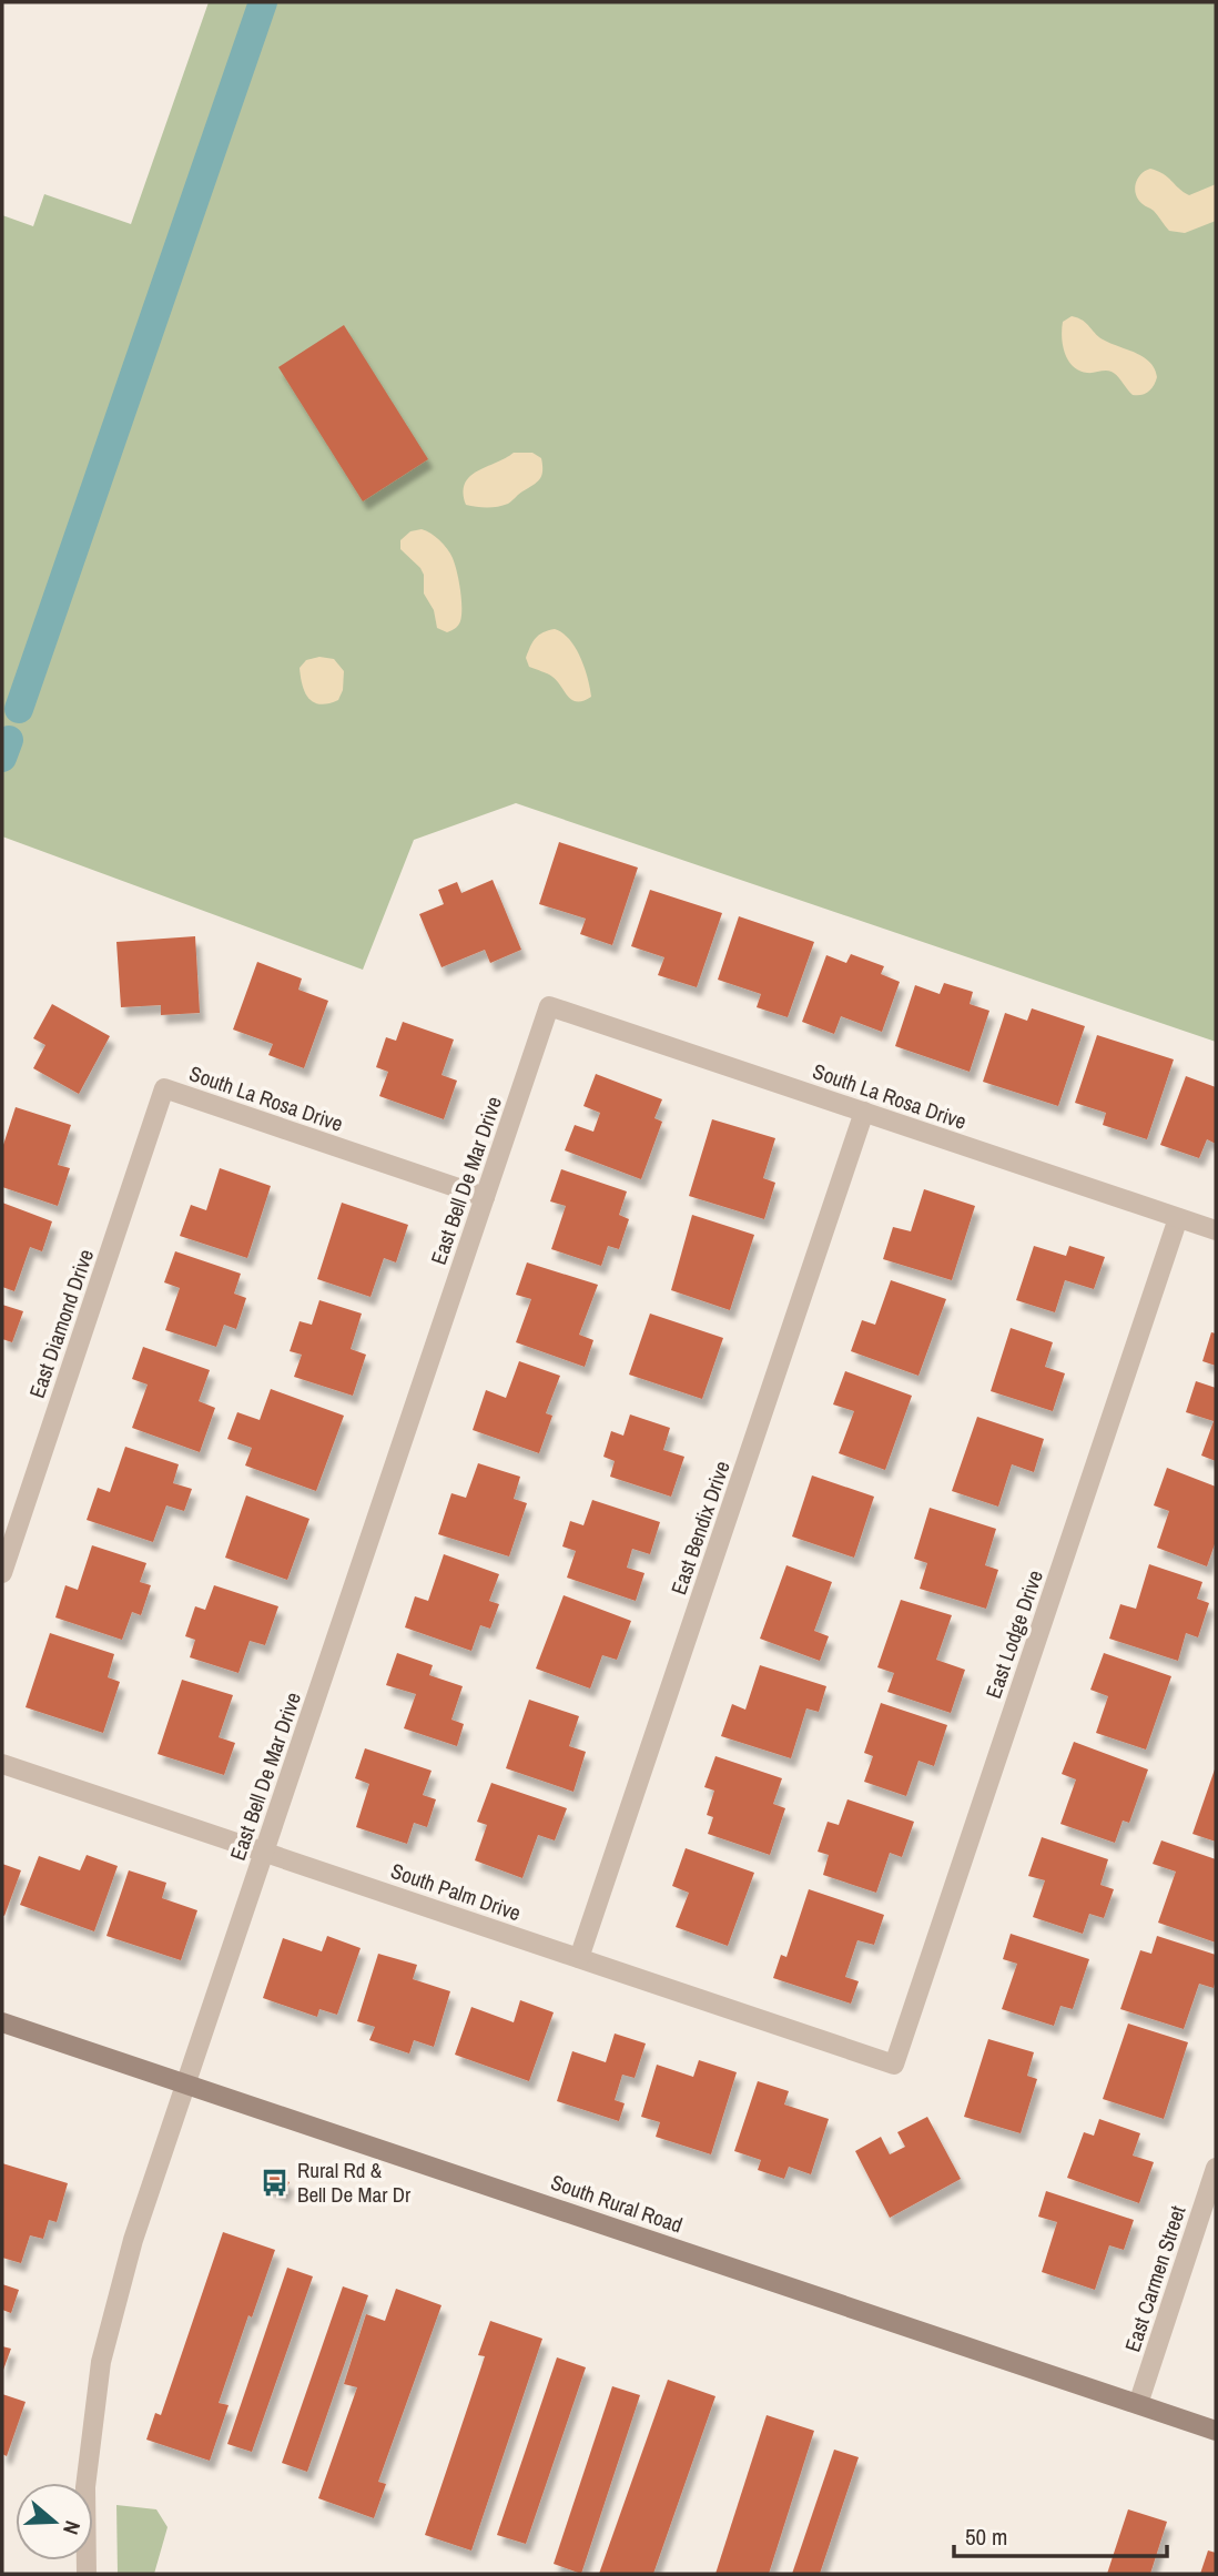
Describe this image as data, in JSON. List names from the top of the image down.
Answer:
{
  "streets": {
    "main road": ["South Rural Road"],
    "street": [
      "South La Rosa Drive",
      "East Bell De Mar Drive",
      "East Diamond Drive",
      "East Bendix Drive",
      "East Lodge Drive",
      "South Palm Drive",
      "East Carmen Street"
    ]
  },
  "crossings": [
    ["South La Rosa Drive", "East Bell De Mar Drive"],
    ["South La Rosa Drive", "East Diamond Drive"],
    ["South La Rosa Drive", "East Bendix Drive"],
    ["South La Rosa Drive", "East Lodge Drive"],
    ["East Bell De Mar Drive", "South Palm Drive"],
    ["East Bell De Mar Drive", "South Rural Road"],
    ["East Bendix Drive", "South Palm Drive"],
    ["East Lodge Drive", "South Palm Drive"],
    ["South Rural Road", "East Carmen Street"]
  ],
  "places": {
    "bus stop": ["Rural Rd & Bell De Mar Dr"]
  },
  "scale_bar": "50 m",
  "north": "right"
}
